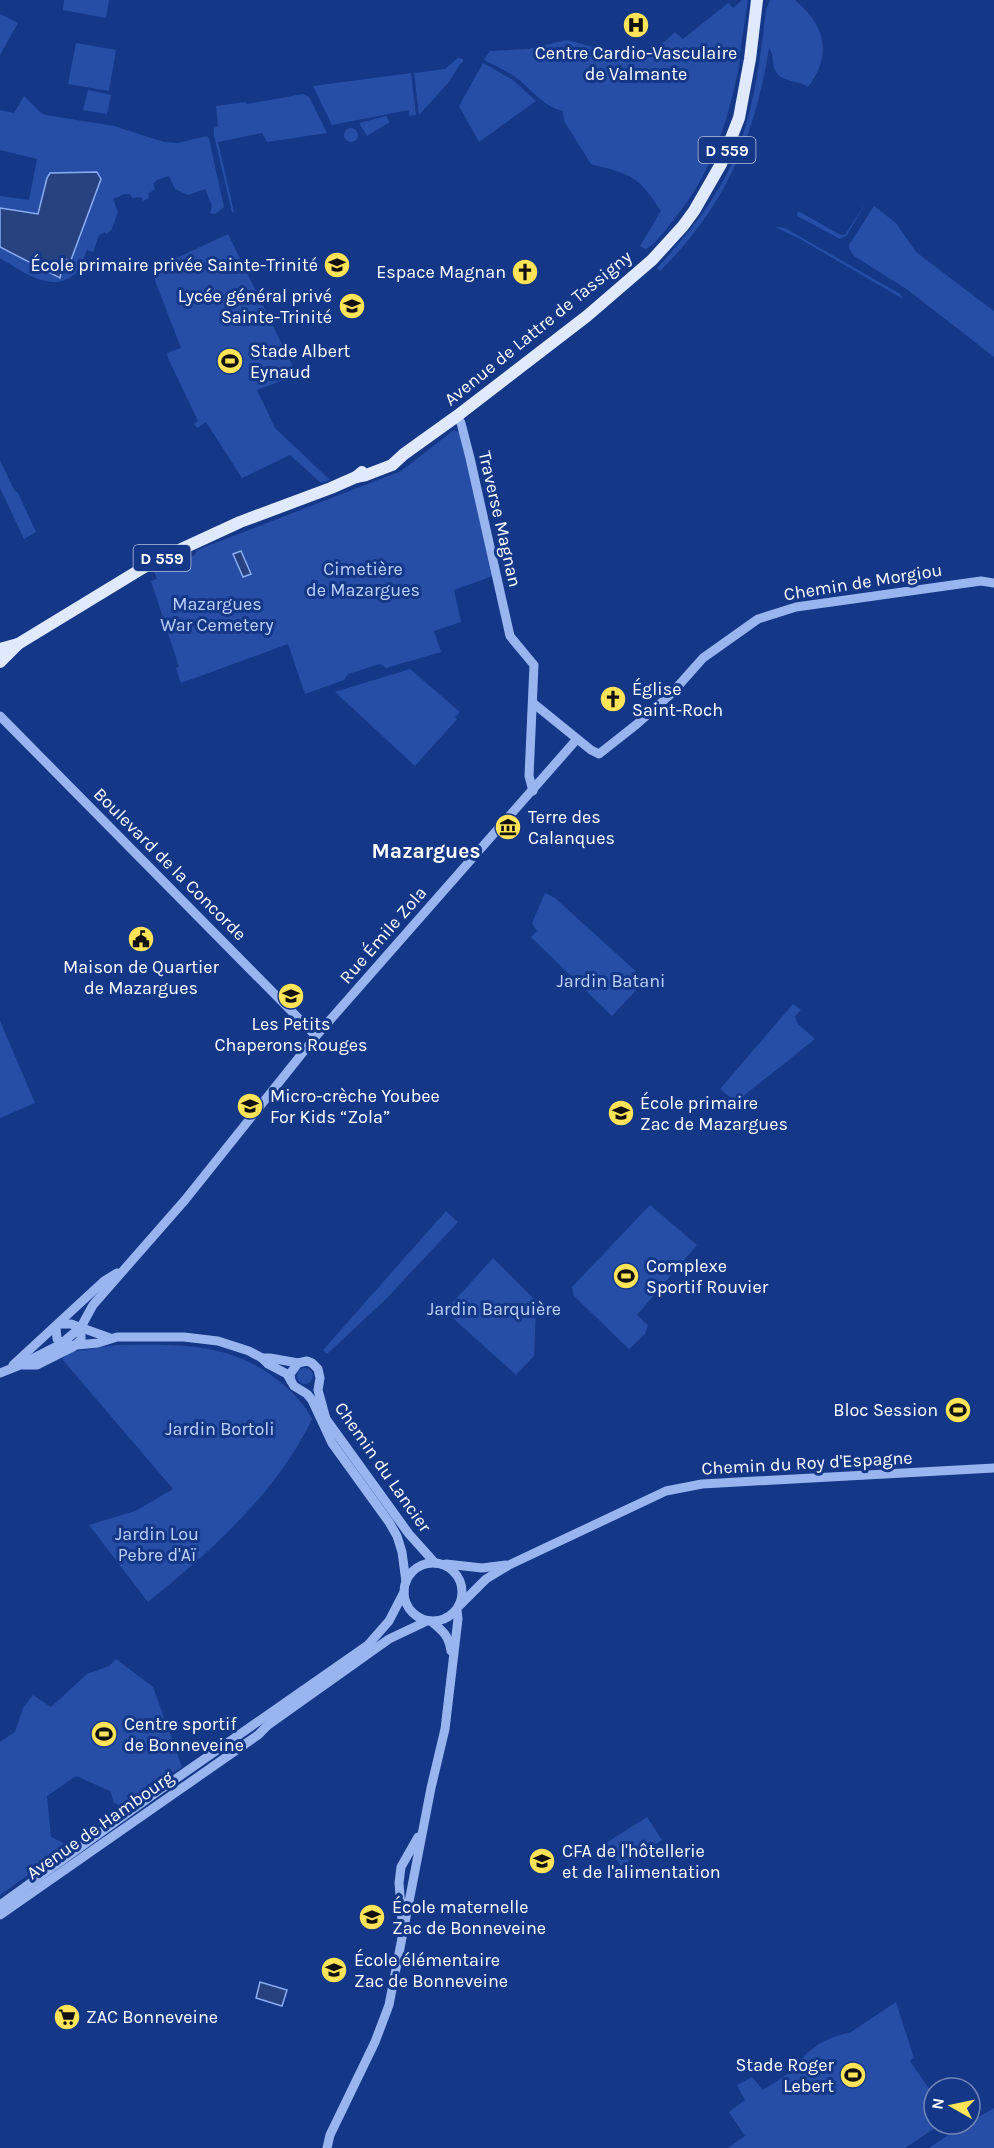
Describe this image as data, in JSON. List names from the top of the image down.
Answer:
{
  "streets": {
    "main road": ["D 559", "Avenue de Lattre de Tassigny"],
    "street": [
      "Traverse Magnan",
      "Chemin de Morgiou",
      "Boulevard de la Concorde",
      "Rue Émile Zola",
      "Chemin du Roy d'Espagne",
      "Chemin du Lancier",
      "Avenue de Hambourg"
    ]
  },
  "crossings": [
    ["Avenue de Lattre de Tassigny", "Traverse Magnan"],
    ["Chemin de Morgiou", "Rue Émile Zola"],
    ["Boulevard de la Concorde", "Rue Émile Zola"],
    ["Chemin du Lancier", "Avenue de Hambourg"]
  ],
  "districts": ["Mazargues"],
  "parks": [
    "Cimetière de Mazargues",
    "Mazargues War Cemetery",
    "Jardin Batani",
    "Jardin Barquière",
    "Jardin Bortoli",
    "Jardin Lou Pebre d'Aï"
  ],
  "places": {
    "hospital": ["Centre Cardio-Vasculaire de Valmante"],
    "school or university": [
      "École primaire privée Sainte-Trinité",
      "Lycée général privé Sainte-Trinité",
      "Les Petits Chaperons Rouges",
      "Micro-crèche Youbee For Kids “Zola”",
      "École primaire Zac de Mazargues",
      "CFA de l'hôtellerie et de l'alimentation",
      "École maternelle Zac de Bonneveine",
      "École élémentaire Zac de Bonneveine"
    ],
    "church": ["Espace Magnan", "Église Saint-Roch"],
    "sports": [
      "Stade Albert Eynaud",
      "Complexe Sportif Rouvier",
      "Bloc Session",
      "Centre sportif de Bonneveine",
      "Stade Roger Lebert"
    ],
    "museum": ["Terre des Calanques"],
    "public building": ["Maison de Quartier de Mazargues"],
    "supermarket": ["ZAC Bonneveine"]
  },
  "north": "left"
}
